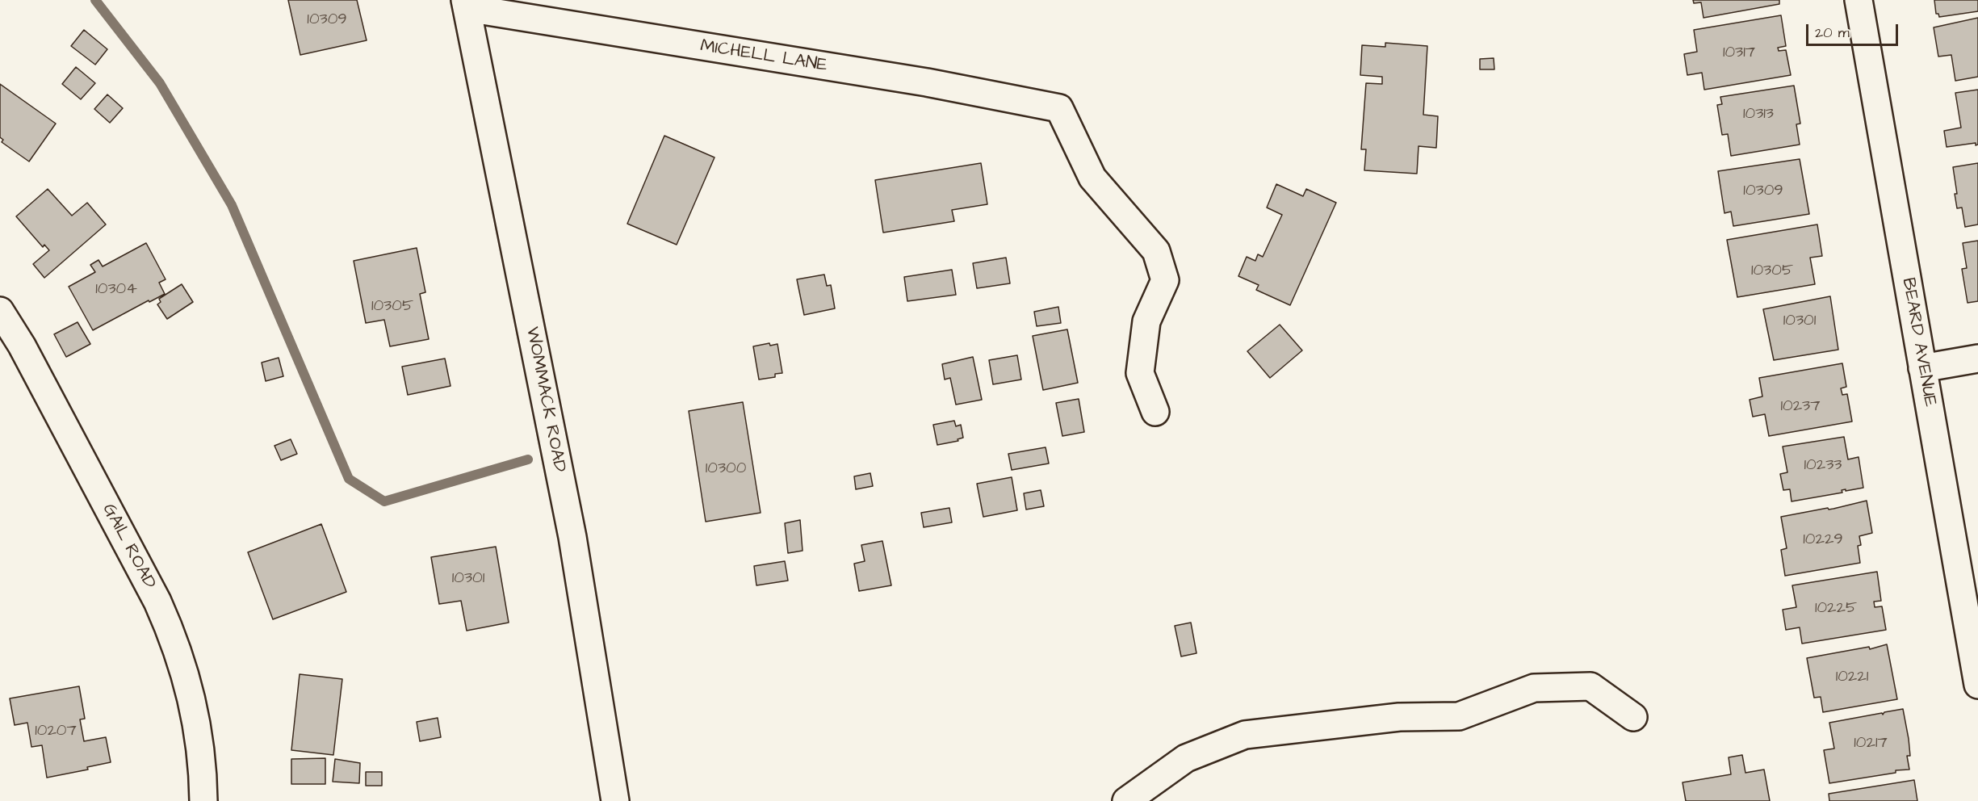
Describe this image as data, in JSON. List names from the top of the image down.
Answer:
{
  "streets": {
    "street": [
      "MICHELL LANE",
      "BEARD AVENUE",
      "WOMMACK ROAD",
      "GAIL ROAD"
    ]
  },
  "crossings": [
    ["MICHELL LANE", "WOMMACK ROAD"]
  ],
  "house_numbers": [
    "10309",
    "10317",
    "10313",
    "10309",
    "10305",
    "10304",
    "10305",
    "10301",
    "10237",
    "10233",
    "10300",
    "10229",
    "10301",
    "10225",
    "10221",
    "10207",
    "10217"
  ],
  "scale_bar": "20 m"
}
